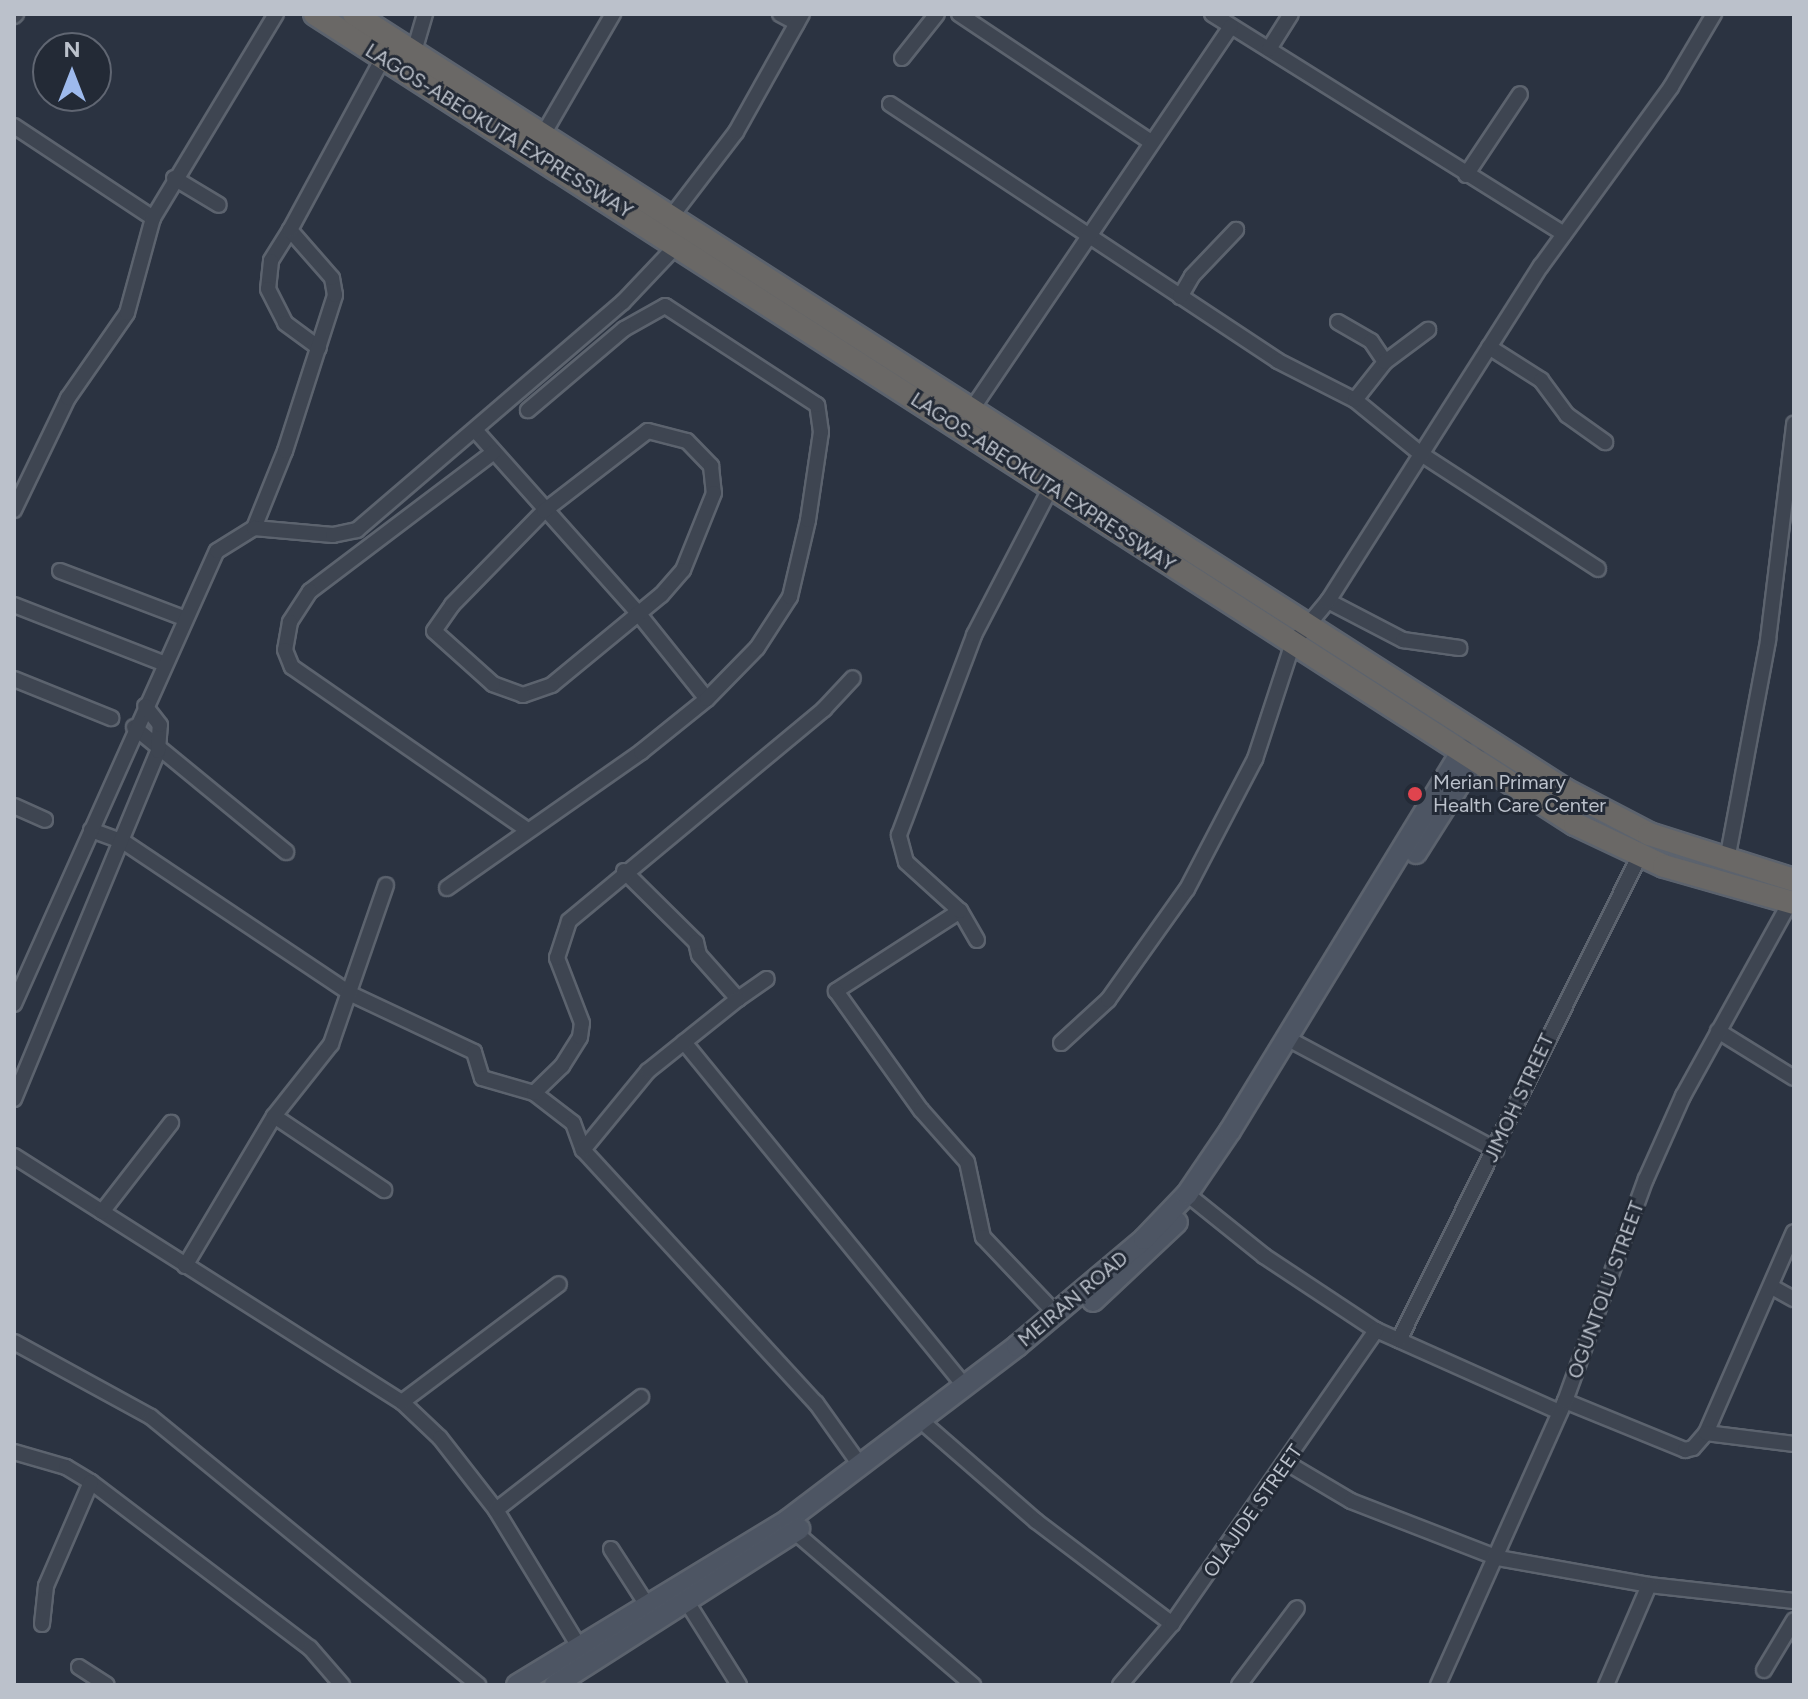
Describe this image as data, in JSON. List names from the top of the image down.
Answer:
{
  "streets": {
    "highway": ["LAGOS-ABEOKUTA EXPRESSWAY"],
    "main road": ["MEIRAN ROAD"],
    "street": ["JIMOH STREET", "OGUNTOLU STREET", "OLAJIDE STREET"]
  },
  "crossings": [
    ["LAGOS-ABEOKUTA EXPRESSWAY", "JIMOH STREET"],
    ["LAGOS-ABEOKUTA EXPRESSWAY", "OGUNTOLU STREET"],
    ["LAGOS-ABEOKUTA EXPRESSWAY", "MEIRAN ROAD"]
  ],
  "places": ["Merian Primary Health Care Center"],
  "north": "top"
}
